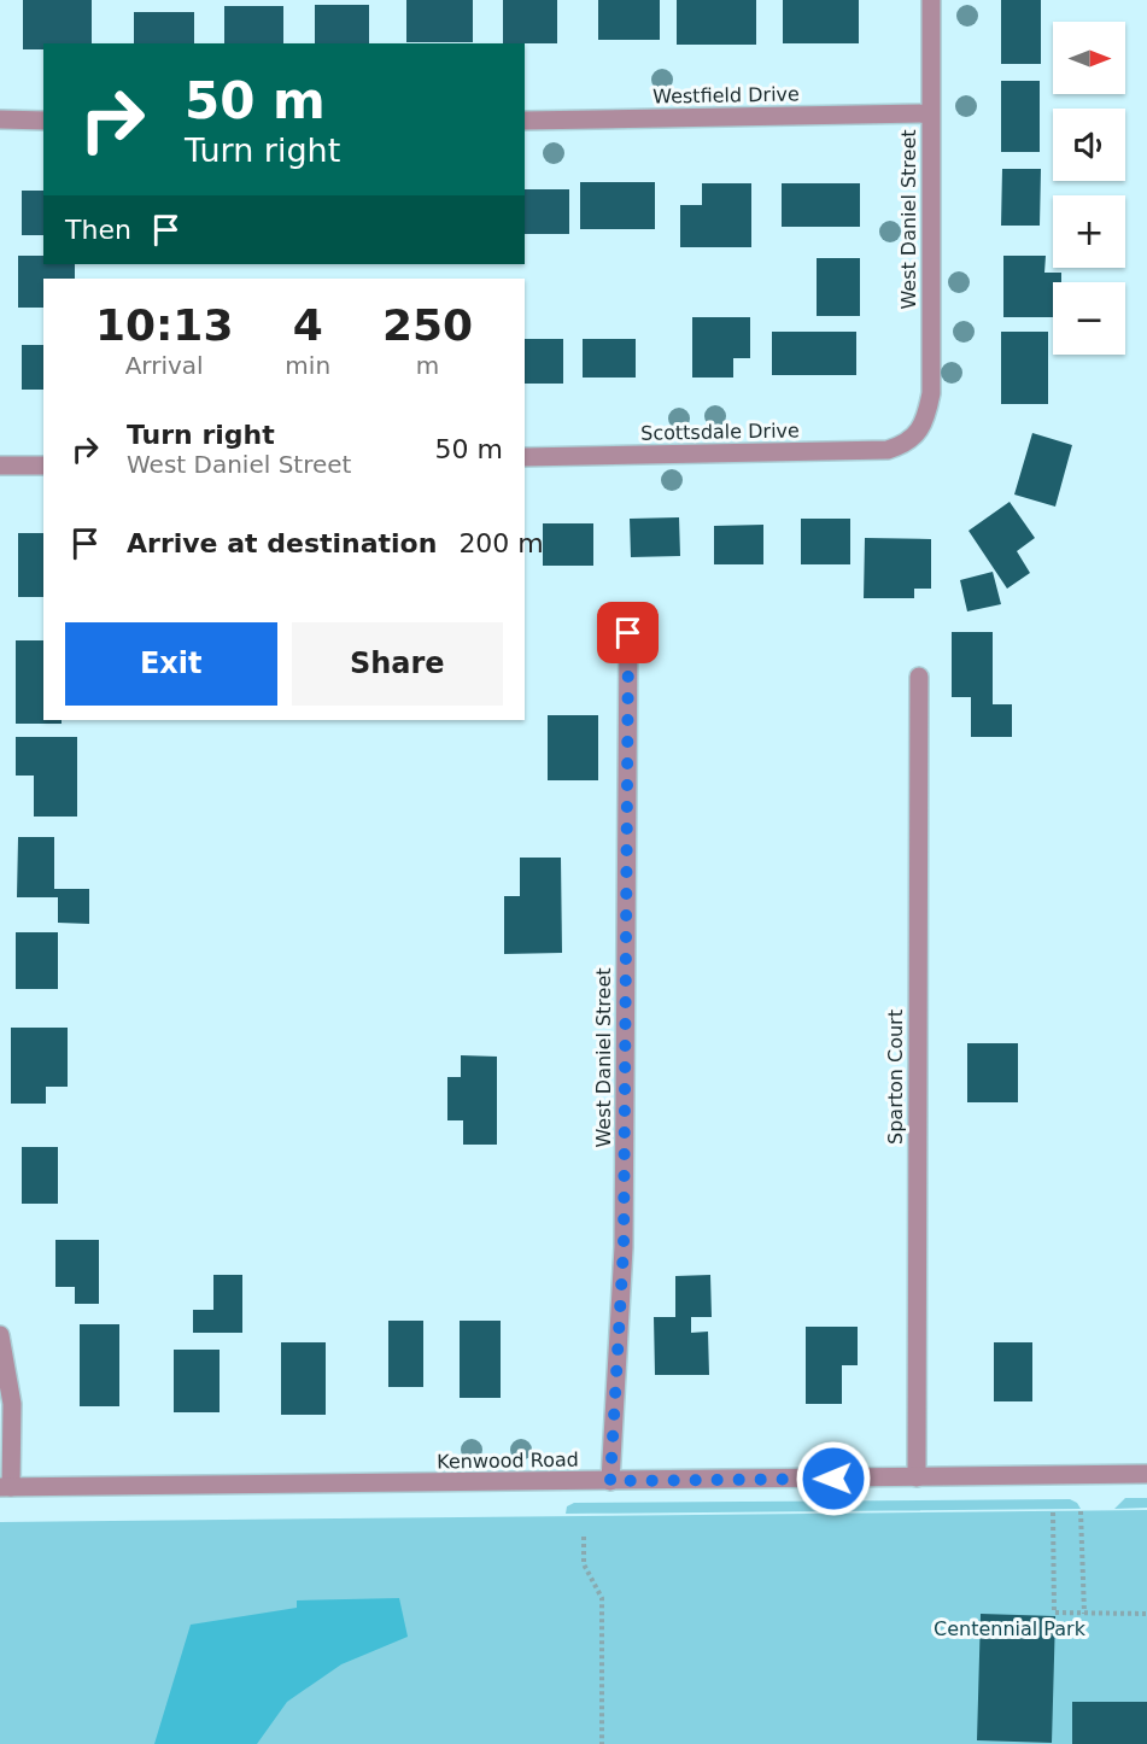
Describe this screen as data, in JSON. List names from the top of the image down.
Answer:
{
  "streets": {
    "street": [
      "Westfield Drive",
      "West Daniel Street",
      "Scottsdale Drive",
      "Sparton Court",
      "Kenwood Road"
    ]
  },
  "crossings": [
    ["Westfield Drive", "West Daniel Street"],
    ["West Daniel Street", "Scottsdale Drive"],
    ["West Daniel Street", "Kenwood Road"],
    ["Sparton Court", "Kenwood Road"]
  ],
  "parks": ["Centennial Park"],
  "north": "right",
  "page": {
    "map_buttons": ["+", "−"],
    "turn": ["50 m", "Turn right"],
    "then": "Then",
    "eta": [
      "10:13",
      "Arrival",
      "4",
      "min",
      "250",
      "m"
    ],
    "list": [
      {
        "name": "Turn right",
        "note": "West Daniel Street",
        "value": "50 m"
      },
      {
        "name": "Arrive at destination",
        "value": "200 m"
      }
    ],
    "buttons": ["Exit", "Share"]
  }
}
